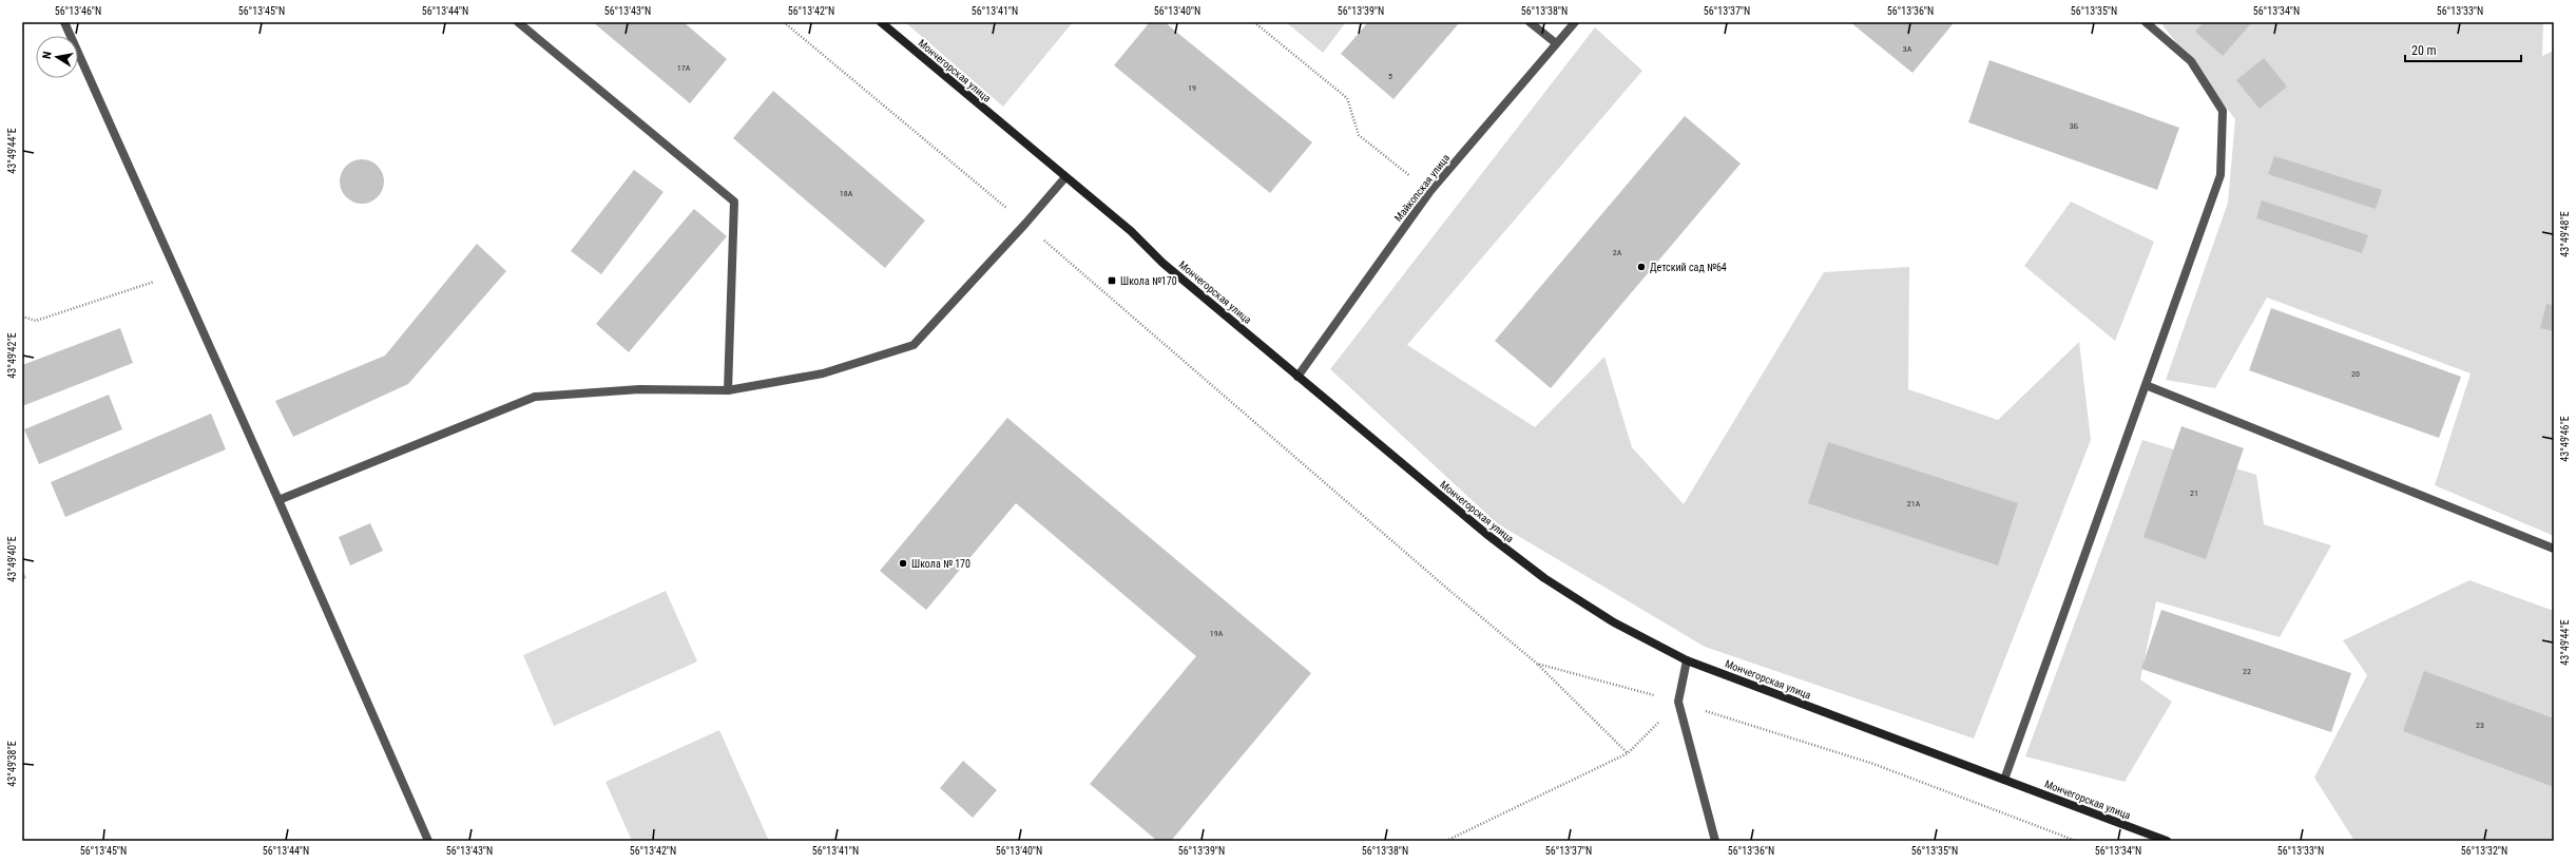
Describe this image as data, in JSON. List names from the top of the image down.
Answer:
{
  "streets": {
    "street": ["Мончегорская улица", "Майкопская улица"]
  },
  "crossings": [
    ["Мончегорская улица", "Майкопская улица"]
  ],
  "places": {
    "other": ["Детский сад №64", "Школа № 170"],
    "transit": ["Школа №170"]
  },
  "house_numbers": [
    "3А",
    "17А",
    "5",
    "19",
    "3Б",
    "18А",
    "2А",
    "20",
    "21",
    "21А",
    "19А",
    "22",
    "23"
  ],
  "scale_bar": "20 m",
  "north": "left",
  "coordinates": [
    "56°13'46\"N",
    "56°13'45\"N",
    "56°13'44\"N",
    "56°13'43\"N",
    "56°13'42\"N",
    "56°13'41\"N",
    "56°13'40\"N",
    "56°13'39\"N",
    "56°13'38\"N",
    "56°13'37\"N",
    "56°13'36\"N",
    "56°13'35\"N",
    "56°13'34\"N",
    "56°13'33\"N",
    "43°49'44\"E",
    "43°49'48\"E",
    "43°49'42\"E",
    "43°49'46\"E",
    "43°49'40\"E",
    "43°49'38\"E",
    "56°13'32\"N"
  ]
}
